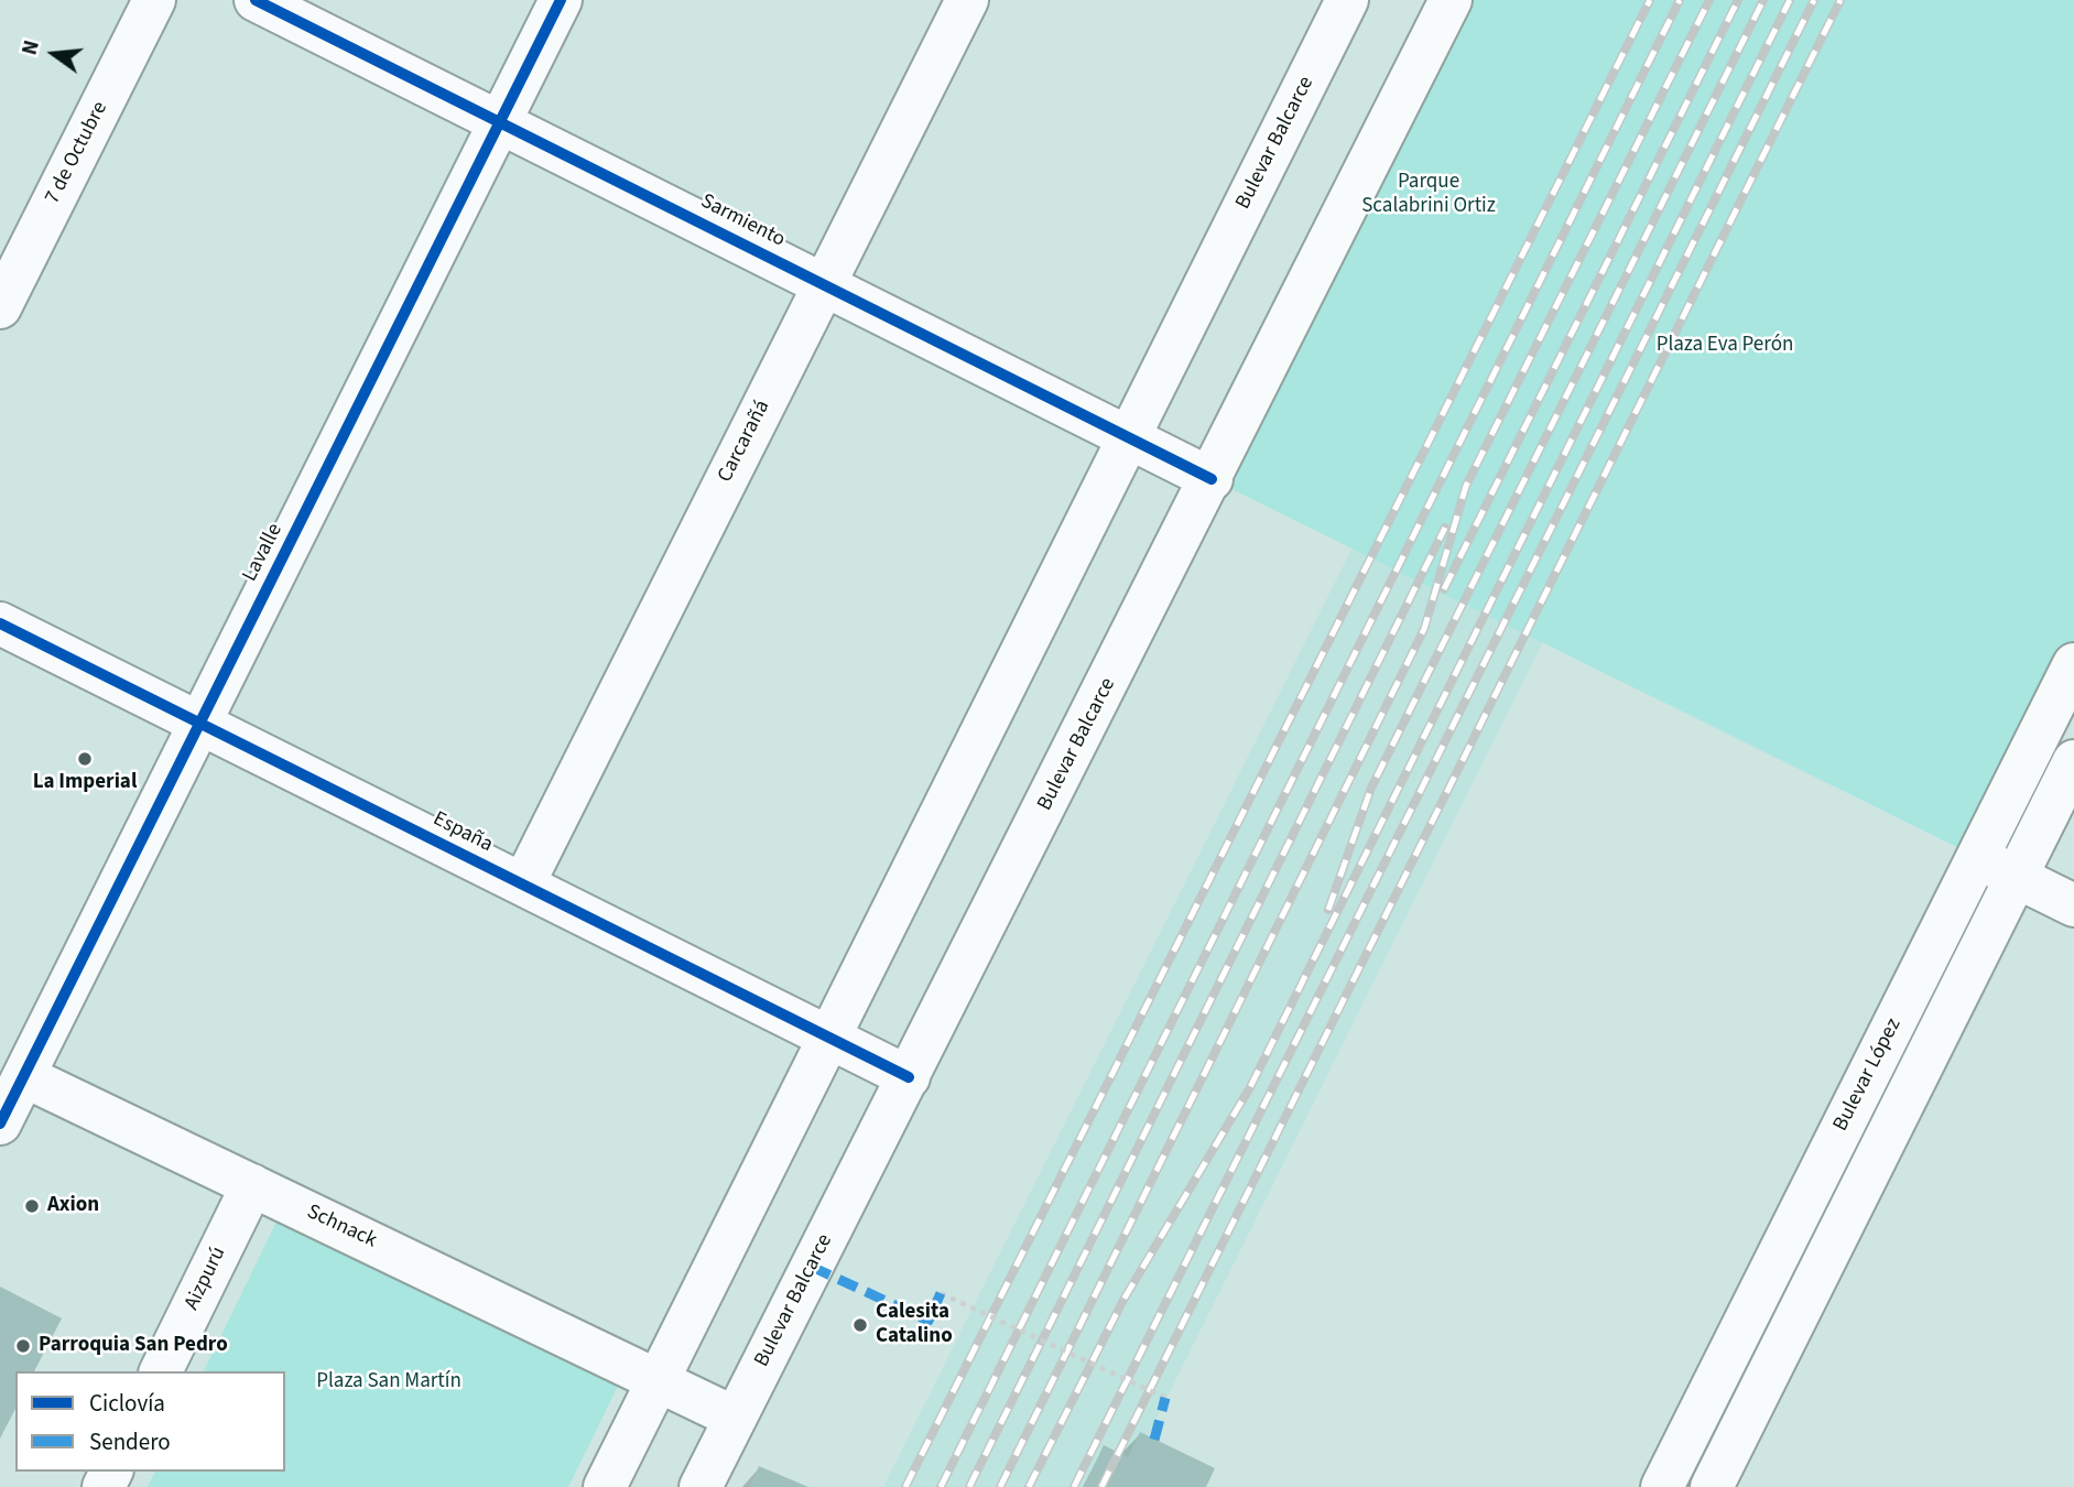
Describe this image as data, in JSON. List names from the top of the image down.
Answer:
{
  "streets": {
    "street": [
      "Bulevar Balcarce",
      "7 de Octubre",
      "Sarmiento",
      "Carcarañá",
      "Lavalle",
      "España",
      "Bulevar López",
      "Schnack",
      "Aizpurú"
    ]
  },
  "crossings": [
    ["Bulevar Balcarce", "Sarmiento"],
    ["Bulevar Balcarce", "España"],
    ["Bulevar Balcarce", "Schnack"],
    ["Sarmiento", "Carcarañá"],
    ["Sarmiento", "Lavalle"],
    ["Carcarañá", "España"],
    ["Lavalle", "España"],
    ["Lavalle", "Schnack"],
    ["Schnack", "Aizpurú"]
  ],
  "parks": ["Parque Scalabrini Ortiz", "Plaza Eva Perón", "Plaza San Martín"],
  "places": [
    "La Imperial",
    "Axion",
    "Calesita Catalino",
    "Parroquia San Pedro"
  ],
  "legend": ["Ciclovía", "Sendero"],
  "north": "left"
}
